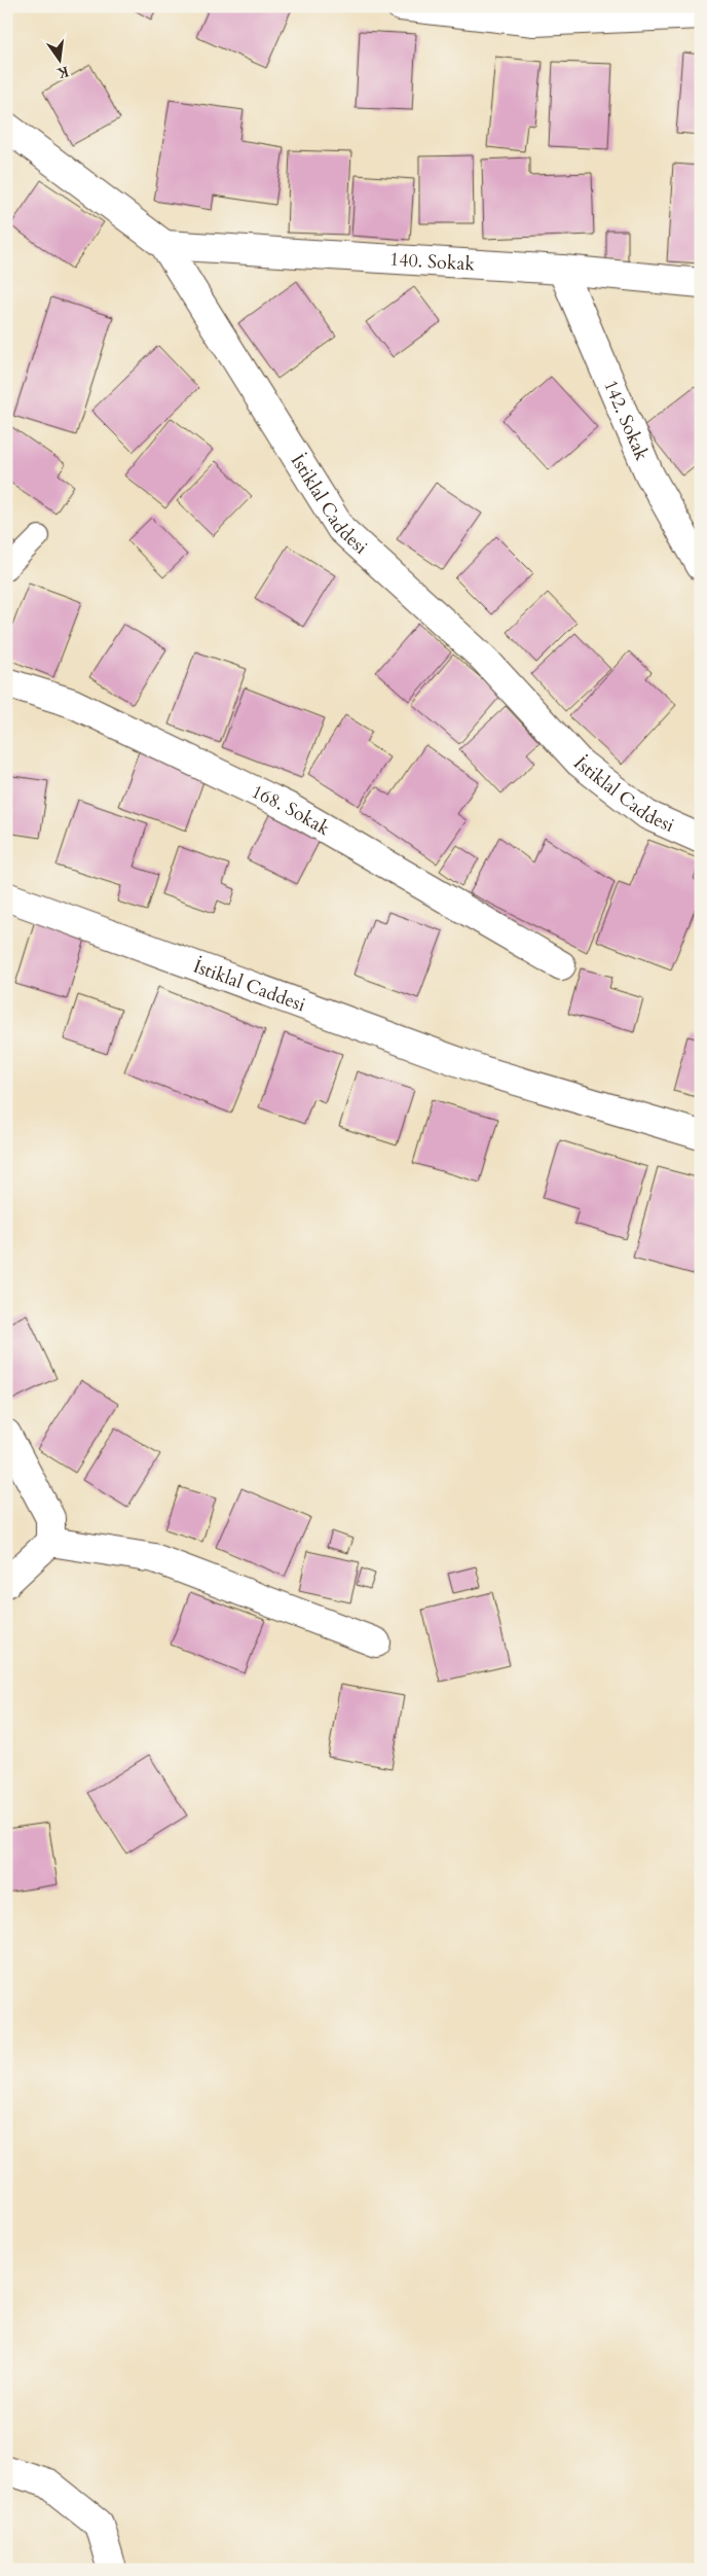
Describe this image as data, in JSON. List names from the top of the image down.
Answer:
{
  "streets": {
    "street": [
      "140. Sokak",
      "142. Sokak",
      "İstiklal Caddesi",
      "168. Sokak"
    ]
  },
  "crossings": [
    ["140. Sokak", "142. Sokak"],
    ["140. Sokak", "İstiklal Caddesi"]
  ],
  "north": "bottom"
}
